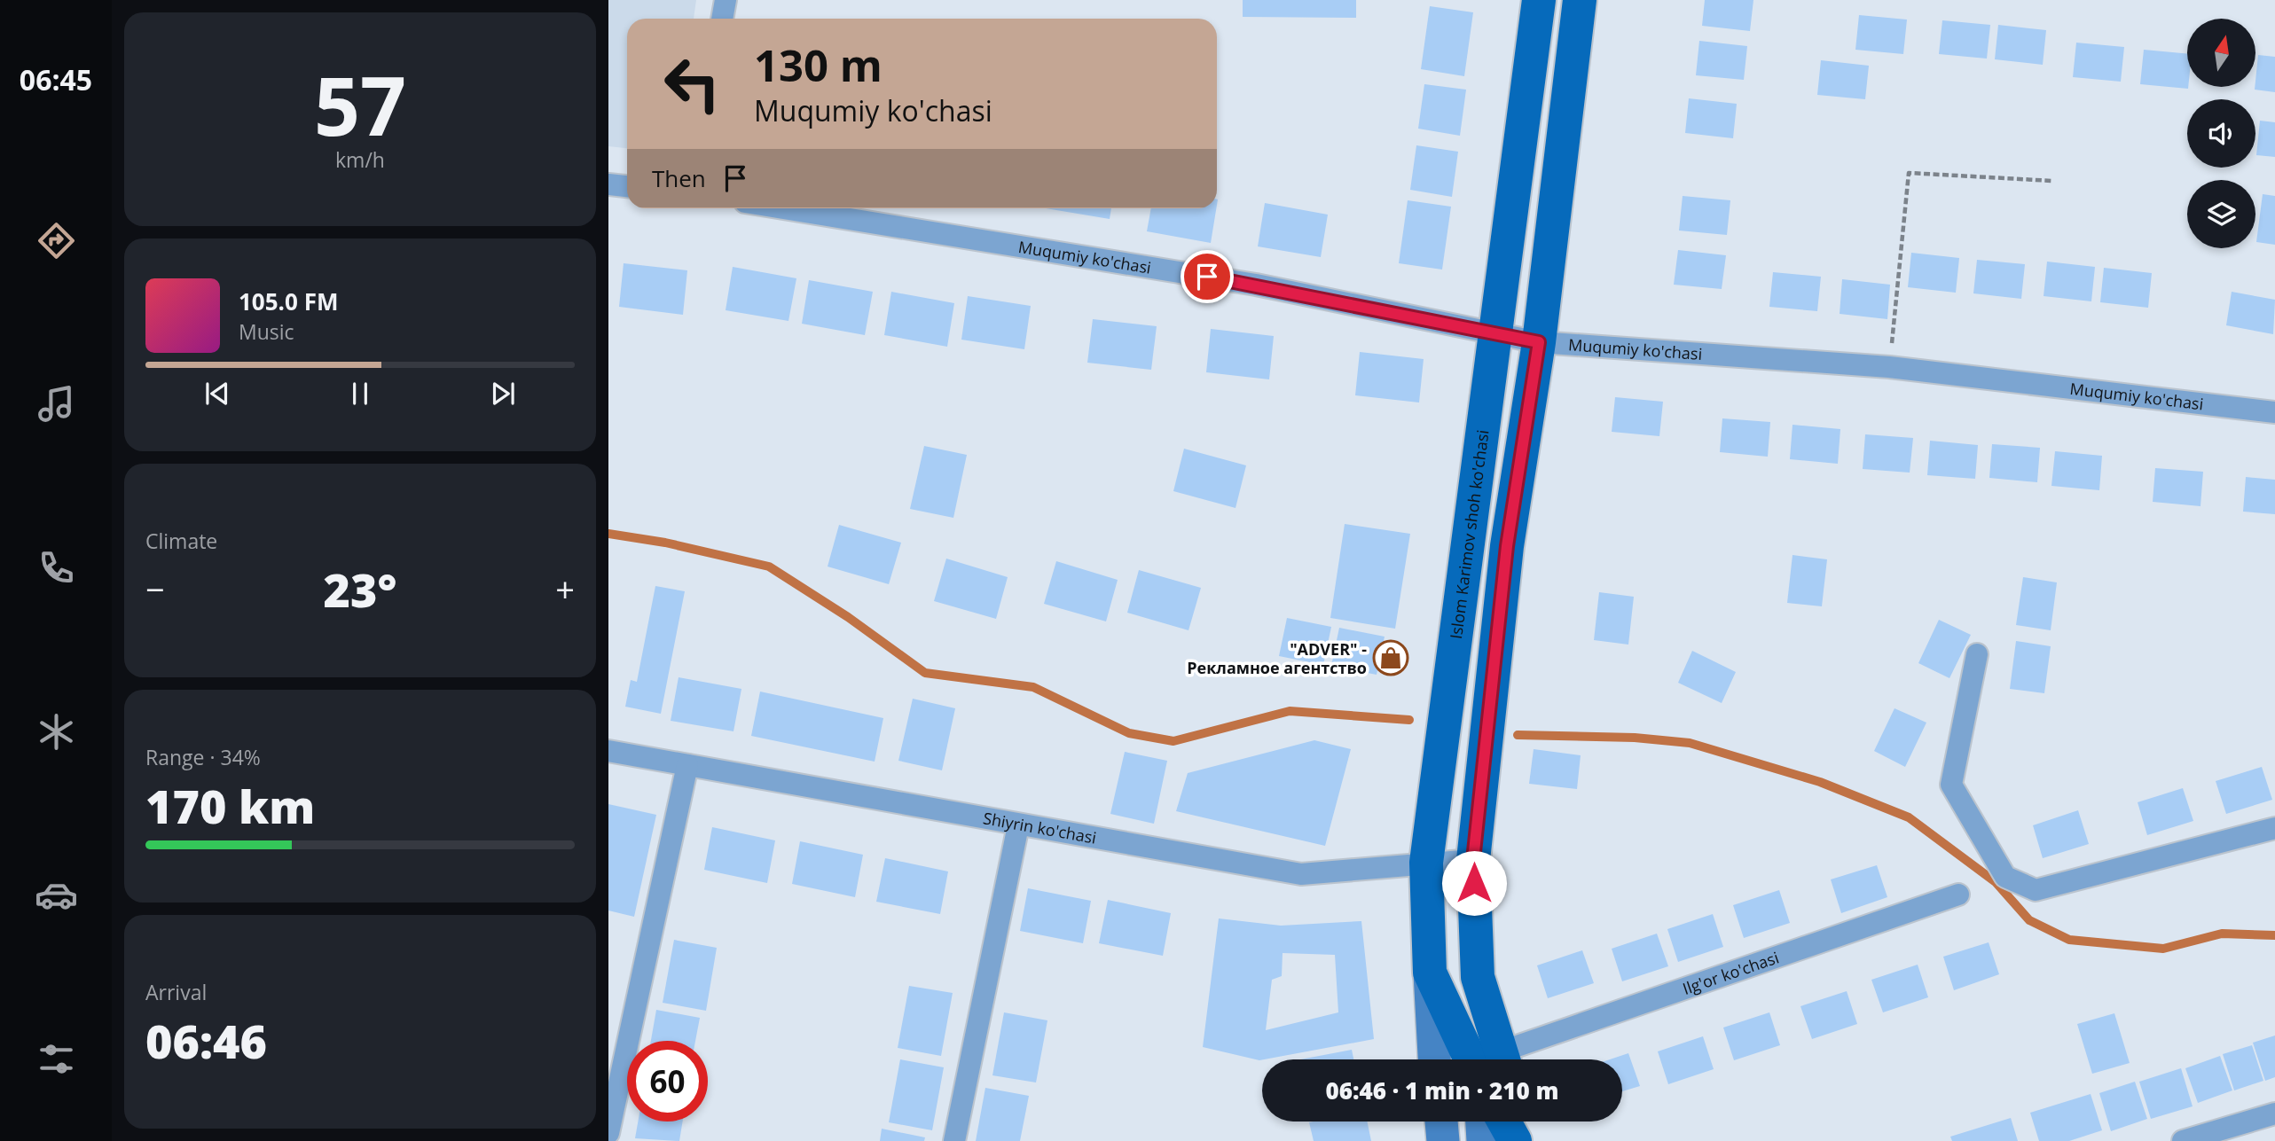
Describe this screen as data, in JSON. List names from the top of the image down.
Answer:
{
  "streets": {
    "main road": ["Islom Karimov shoh ko'chasi"],
    "street": ["Muqumiy ko'chasi", "Shiyrin ko'chasi", "Ilg'or ko'chasi"]
  },
  "crossings": [
    ["Muqumiy ko'chasi", "Islom Karimov shoh ko'chasi"],
    ["Islom Karimov shoh ko'chasi", "Shiyrin ko'chasi"]
  ],
  "places": {
    "shop": ["\"ADVER\" - Рекламное агентство"]
  },
  "north": "top",
  "page": {
    "tabs": "06:45",
    "tile": [
      ["57", "km/h"],
      "Climate",
      ["Range · 34%", "170 km"],
      ["Arrival", "06:46"]
    ],
    "turn": ["130 m", "Muqumiy ko'chasi"],
    "then": "Then",
    "song": ["105.0 FM", "Music"],
    "heat": ["−", "23°", "+"],
    "limit": "60",
    "trip": "06:46 · 1 min · 210 m"
  }
}
